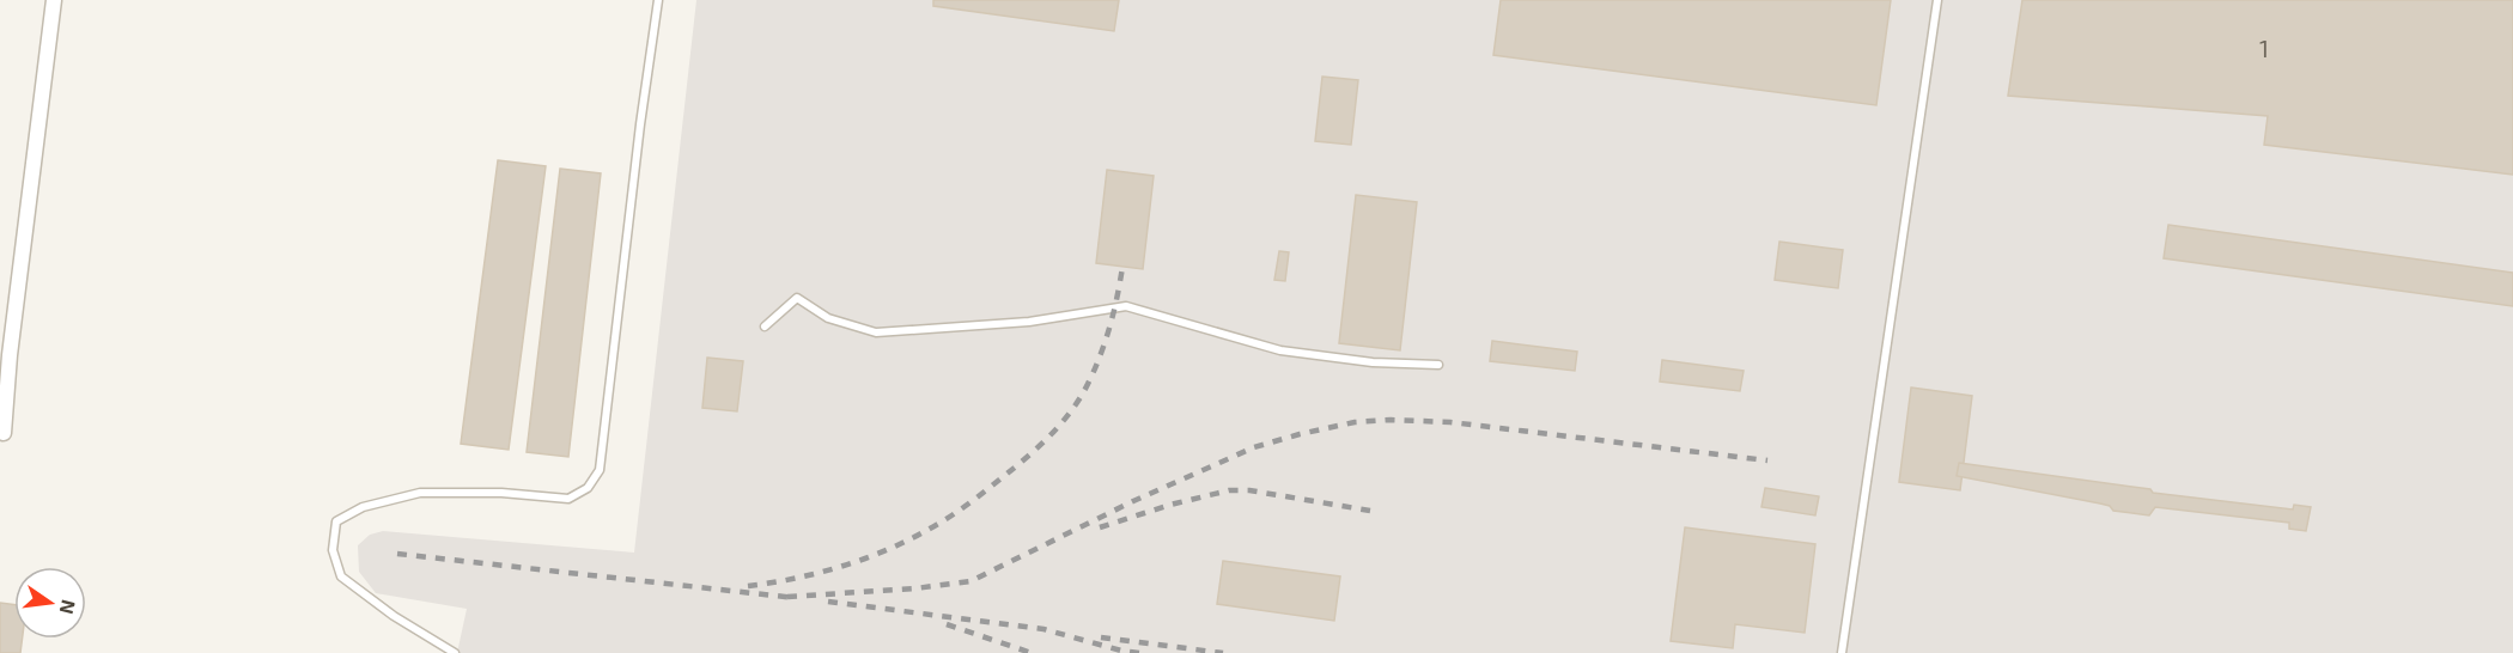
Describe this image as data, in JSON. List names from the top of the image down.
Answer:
{
  "house_numbers": ["1"],
  "north": "right"
}
